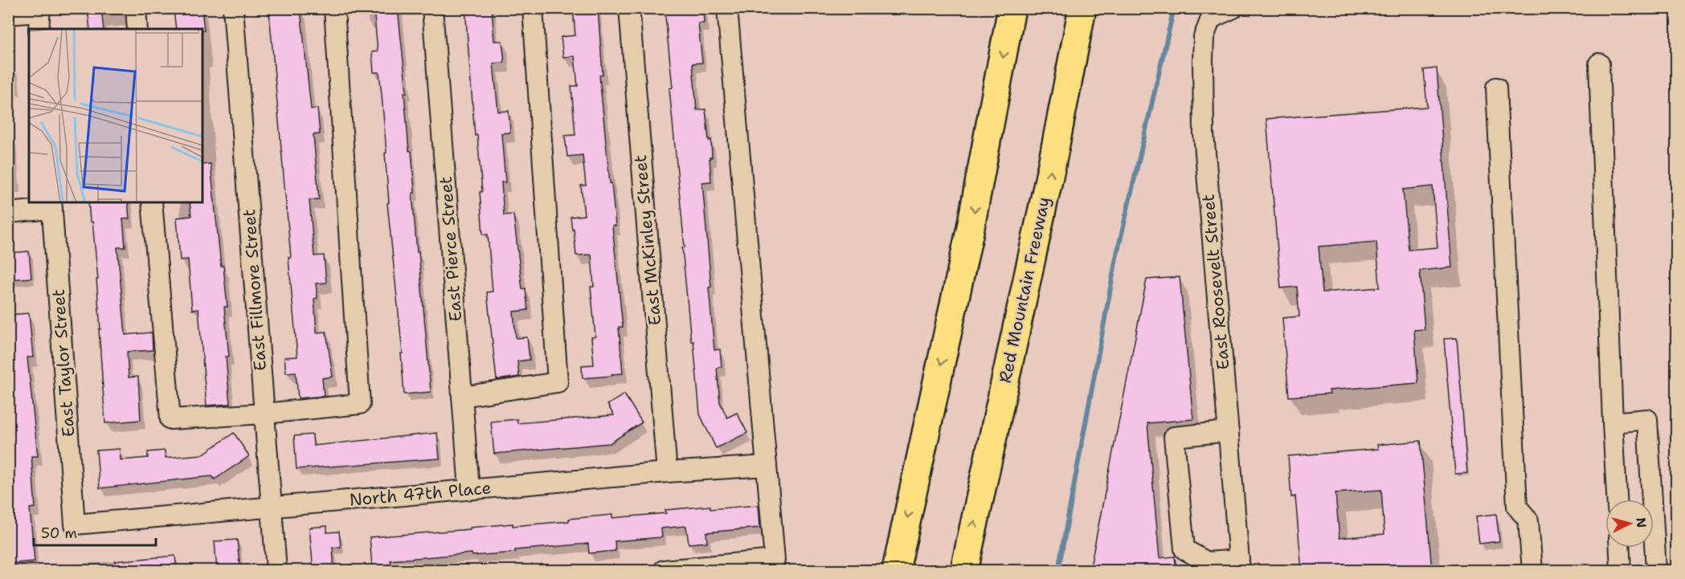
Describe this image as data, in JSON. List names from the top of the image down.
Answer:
{
  "streets": {
    "highway": ["Red Mountain Freeway"],
    "street": [
      "East McKinley Street",
      "East Pierce Street",
      "East Roosevelt Street",
      "East Fillmore Street",
      "East Taylor Street",
      "North 47th Place"
    ]
  },
  "crossings": [
    ["East McKinley Street", "North 47th Place"],
    ["East Pierce Street", "North 47th Place"],
    ["East Fillmore Street", "North 47th Place"],
    ["East Taylor Street", "North 47th Place"]
  ],
  "scale_bar": "50 m",
  "north": "right"
}
